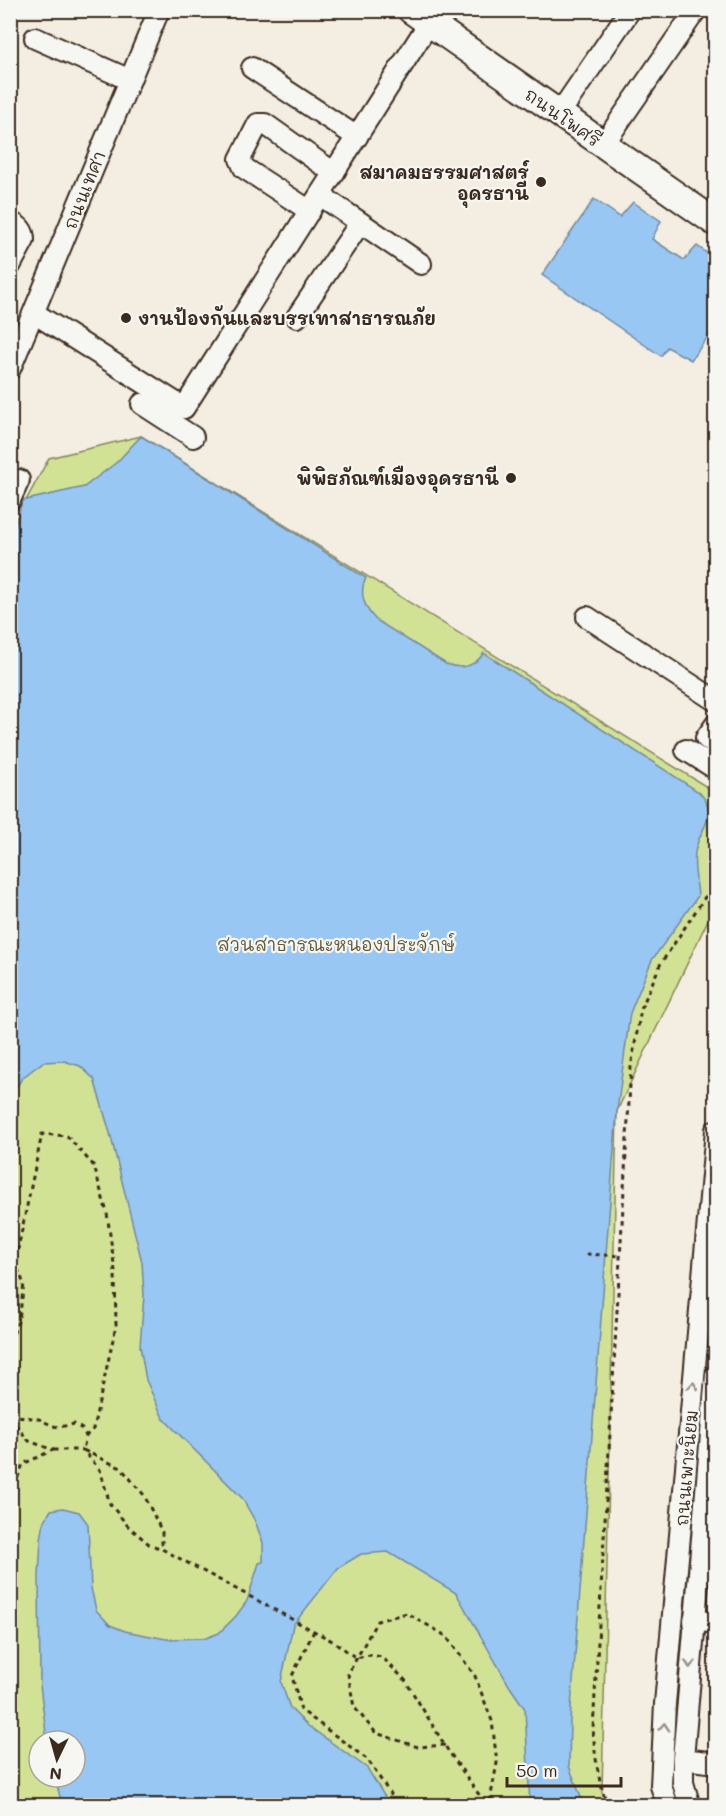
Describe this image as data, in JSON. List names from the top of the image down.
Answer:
{
  "streets": {
    "main road": ["ถนนโพศรี"],
    "street": ["ถนนเทศา", "ถนนเพาะนิยม"]
  },
  "parks": ["สวนสาธารณะหนองประจักษ์"],
  "places": ["สมาคมธรรมศาสตร์ อุดรธานี", "งานป้องกันและบรรเทาสาธารณภัย", "พิพิธภัณฑ์เมืองอุดรธานี"],
  "scale_bar": "50 m",
  "north": "bottom"
}
